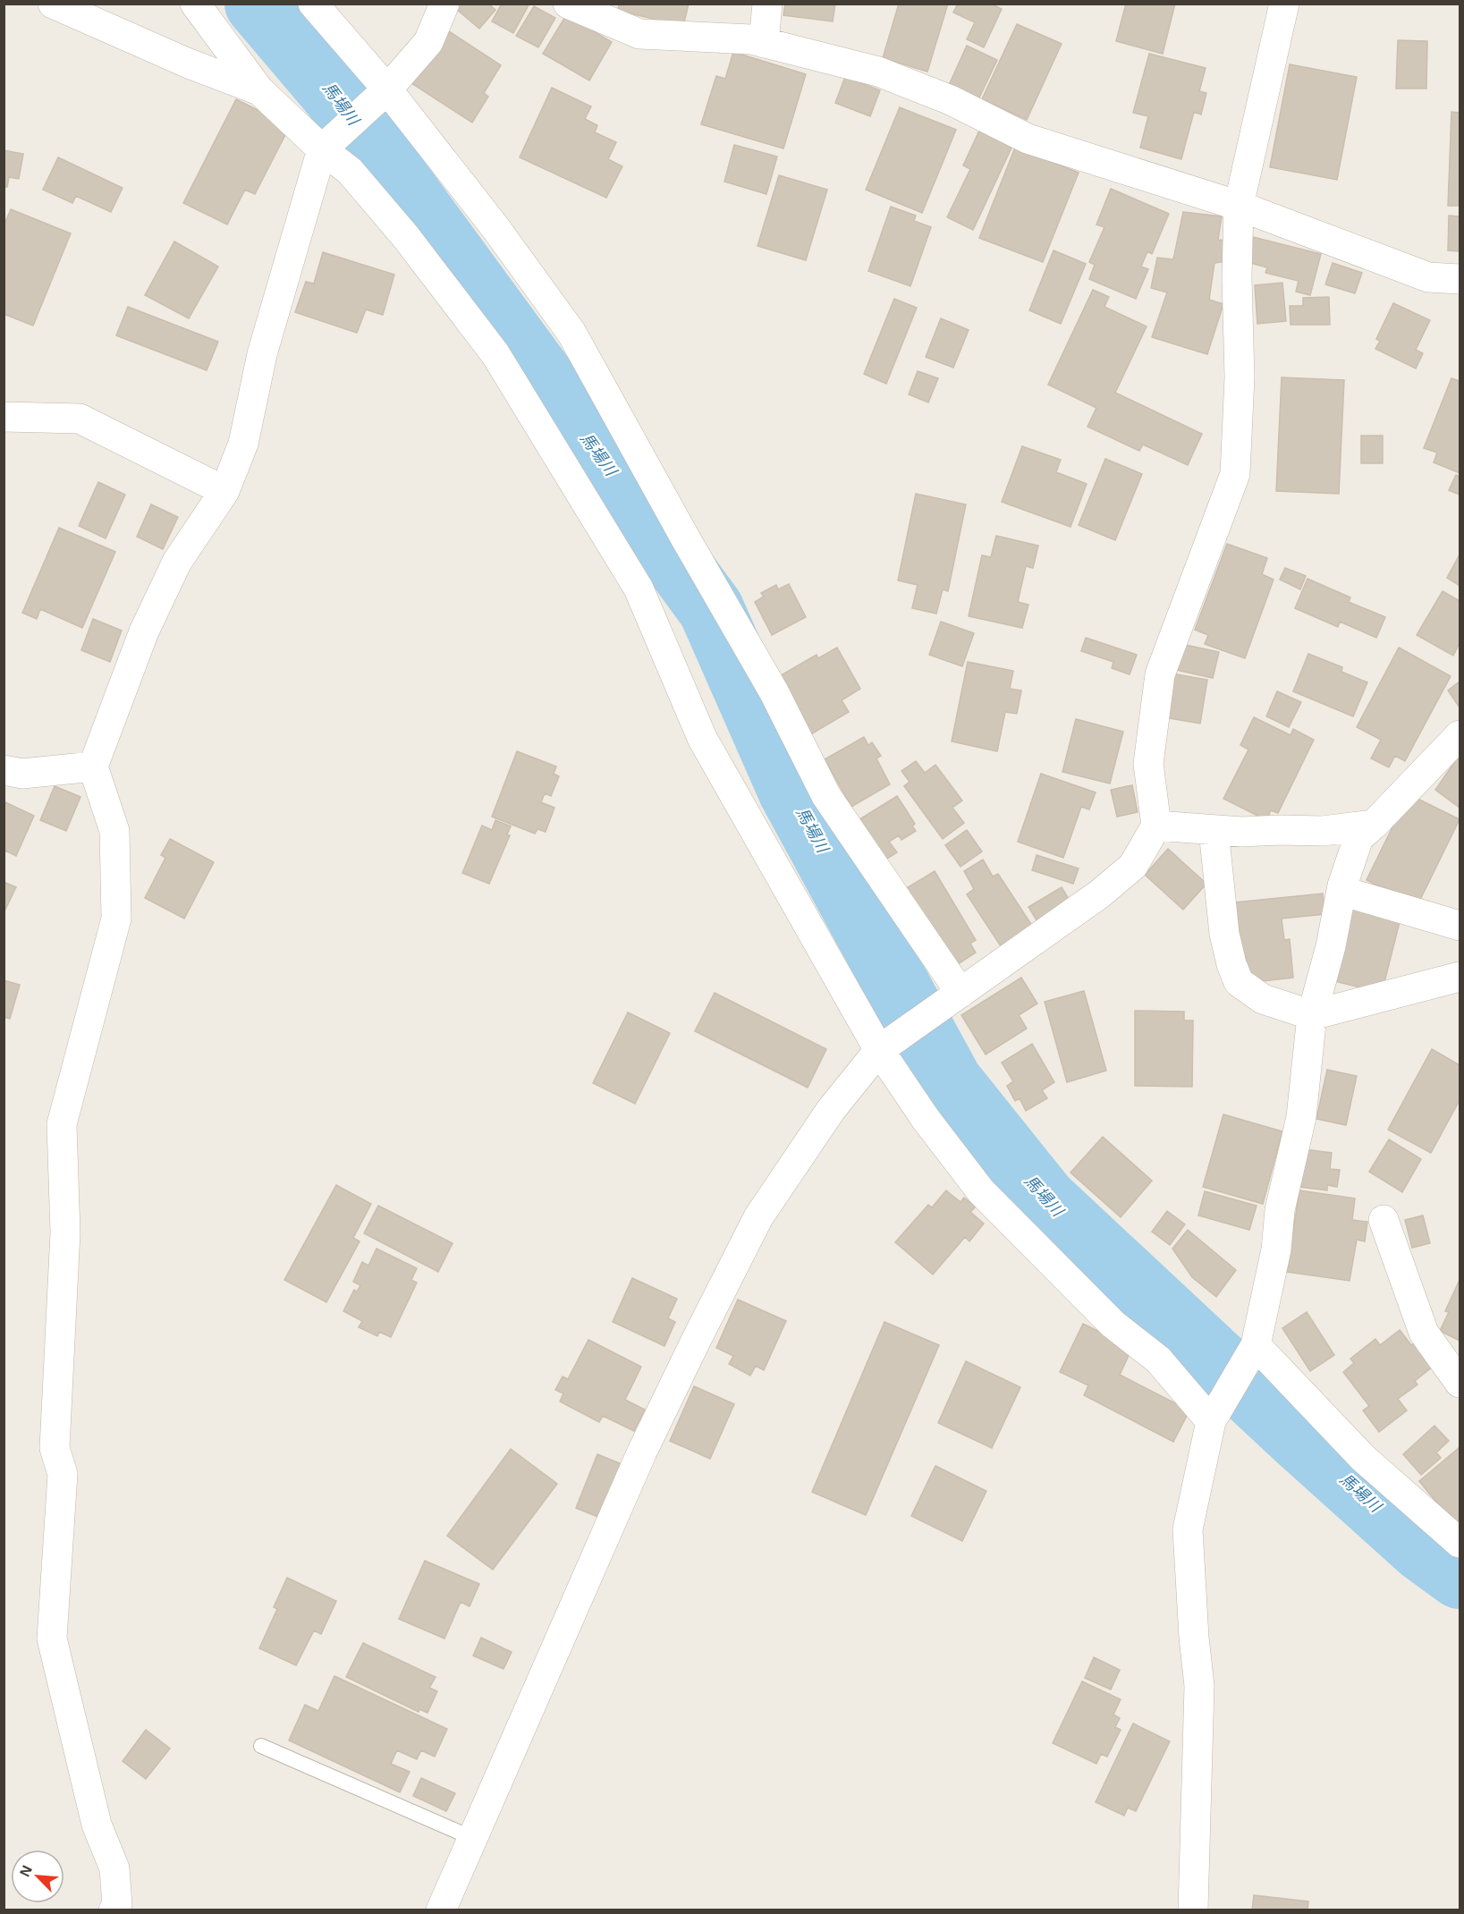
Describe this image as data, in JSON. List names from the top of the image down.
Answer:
{
  "water": ["馬場川"],
  "north": "top left"
}
